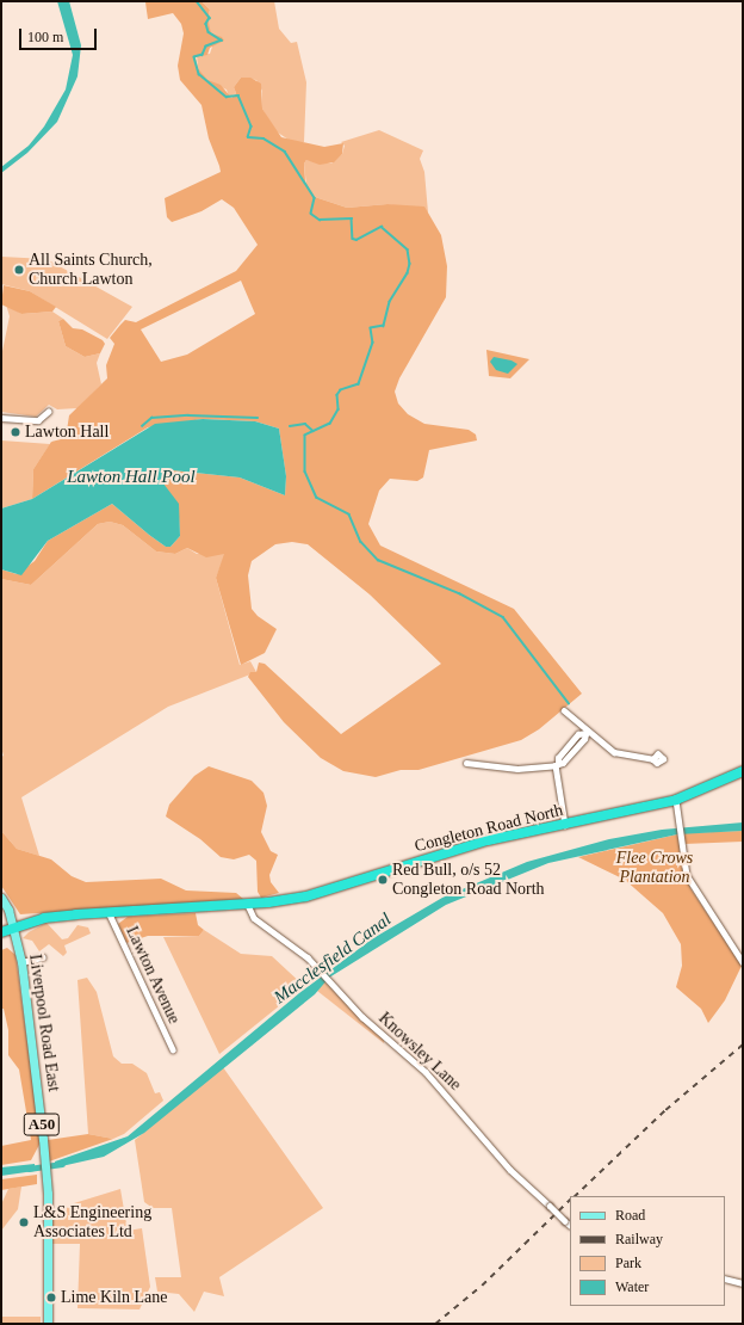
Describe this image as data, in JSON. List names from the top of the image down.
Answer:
{
  "streets": {
    "highway": ["Congleton Road North"],
    "main road": ["Liverpool Road East", "A50"],
    "street": ["Lawton Avenue", "Knowsley Lane"]
  },
  "crossings": [
    ["Congleton Road North", "Lawton Avenue"],
    ["Congleton Road North", "Liverpool Road East"],
    ["Congleton Road North", "Knowsley Lane"],
    ["Congleton Road North", "A50"],
    ["Liverpool Road East", "A50"]
  ],
  "water": ["Lawton Hall Pool", "Macclesfield Canal"],
  "parks": ["Flee Crows Plantation"],
  "places": [
    "All Saints Church, Church Lawton",
    "Lawton Hall",
    "Red Bull, o/s 52 Congleton Road North",
    "L&S Engineering Associates Ltd",
    "Lime Kiln Lane"
  ],
  "legend": [
    "Road",
    "Railway",
    "Park",
    "Water"
  ],
  "scale_bar": "100 m"
}
